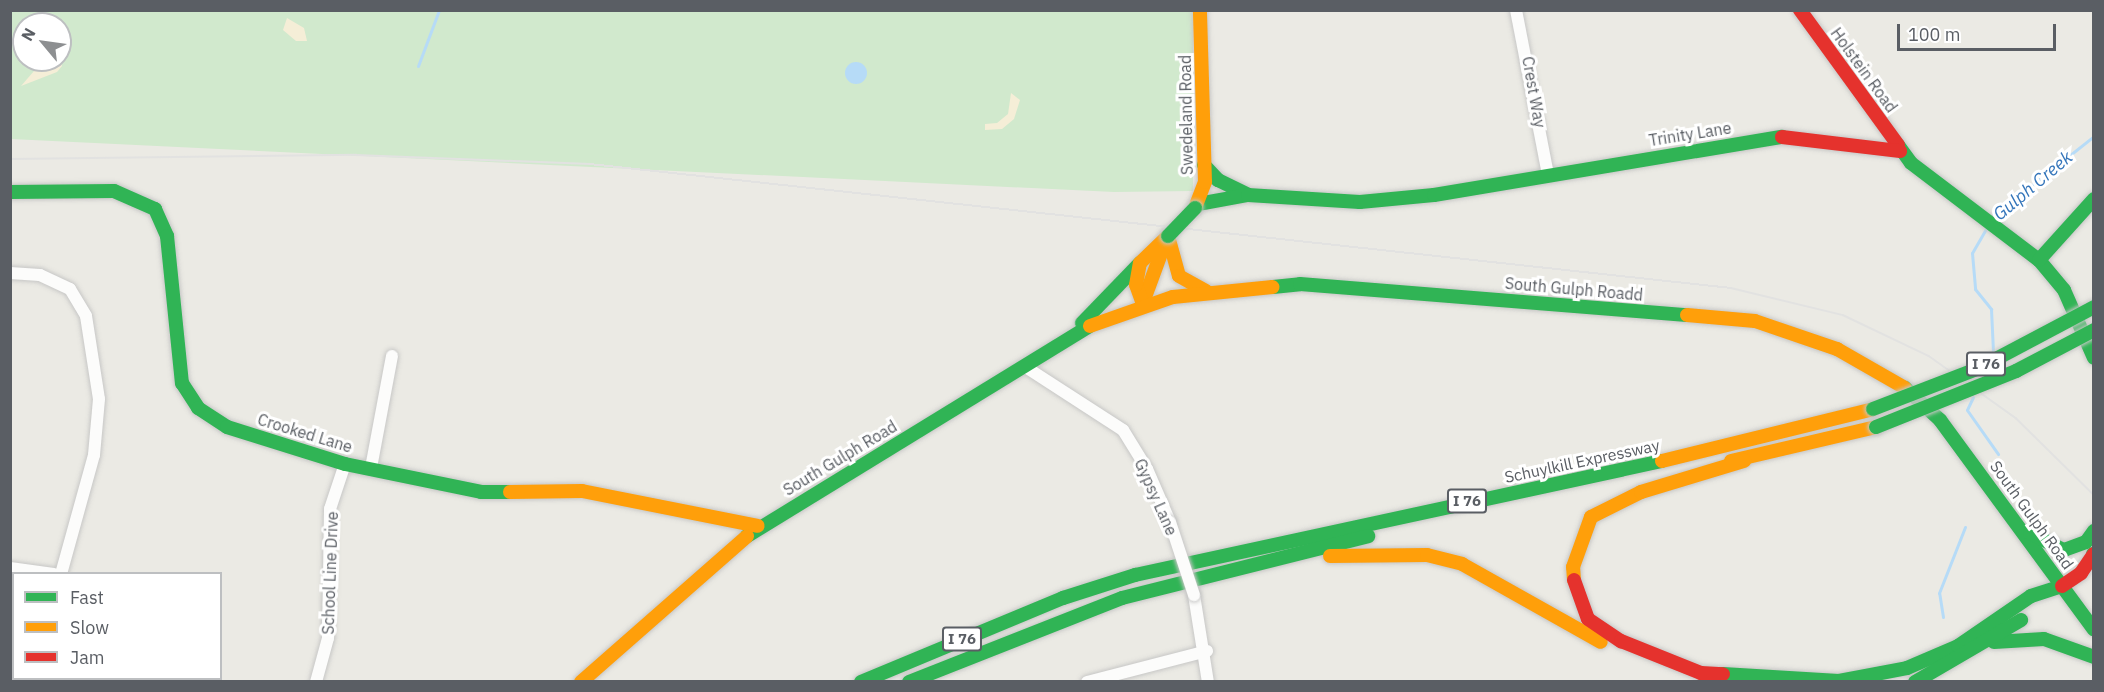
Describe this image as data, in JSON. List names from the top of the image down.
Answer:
{
  "streets": {
    "main road": [
      "Holstein Road",
      "Swedeland Road",
      "Trinity Lane",
      "South Gulph Roadd",
      "I 76",
      "Crooked Lane",
      "South Gulph Road",
      "Schuylkill Expressway"
    ],
    "street": ["Crest Way", "Gypsy Lane", "School Line Drive"]
  },
  "crossings": [
    ["Holstein Road", "Trinity Lane"],
    ["Crest Way", "Trinity Lane"],
    ["Swedeland Road", "Trinity Lane"],
    ["South Gulph Roadd", "South Gulph Road"],
    ["Crooked Lane", "South Gulph Road"],
    ["Crooked Lane", "School Line Drive"],
    ["South Gulph Road", "Gypsy Lane"]
  ],
  "water": ["Gulph Creek"],
  "legend": ["Fast", "Slow", "Jam"],
  "scale_bar": "100 m",
  "north": "top left"
}
